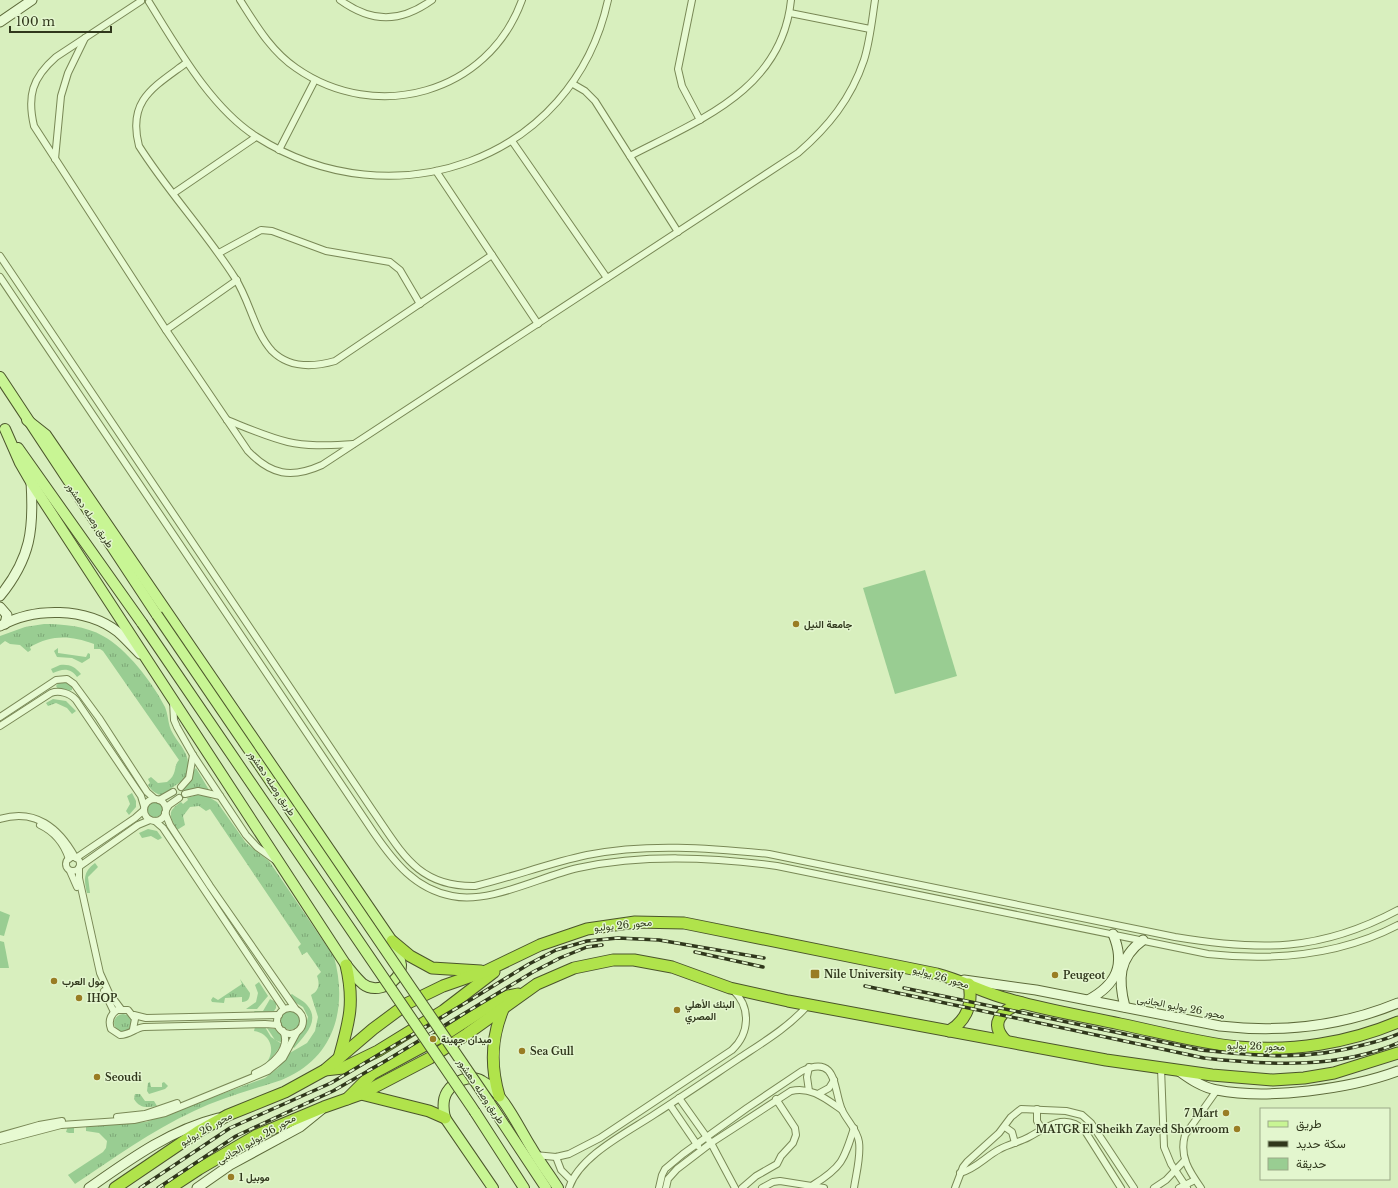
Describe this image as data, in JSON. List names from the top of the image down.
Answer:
{
  "streets": {
    "highway": ["محور 26 يوليو"],
    "main road": ["طريق وصله دهشور", "محور 26 يوليو الجانبى"]
  },
  "crossings": [
    ["محور 26 يوليو", "محور 26 يوليو الجانبى"]
  ],
  "places": {
    "other": [
      "جامعة النيل",
      "Peugeot",
      "مول العرب",
      "IHOP",
      "البنك الأهلي المصري",
      "ميدان جهينة",
      "Sea Gull",
      "Seoudi",
      "7 Mart",
      "MATGR El Sheikh Zayed Showroom",
      "موبيل 1"
    ],
    "transit": ["Nile University"]
  },
  "legend": ["طريق", "سكة حديد", "حديقة"],
  "scale_bar": "100 m"
}
